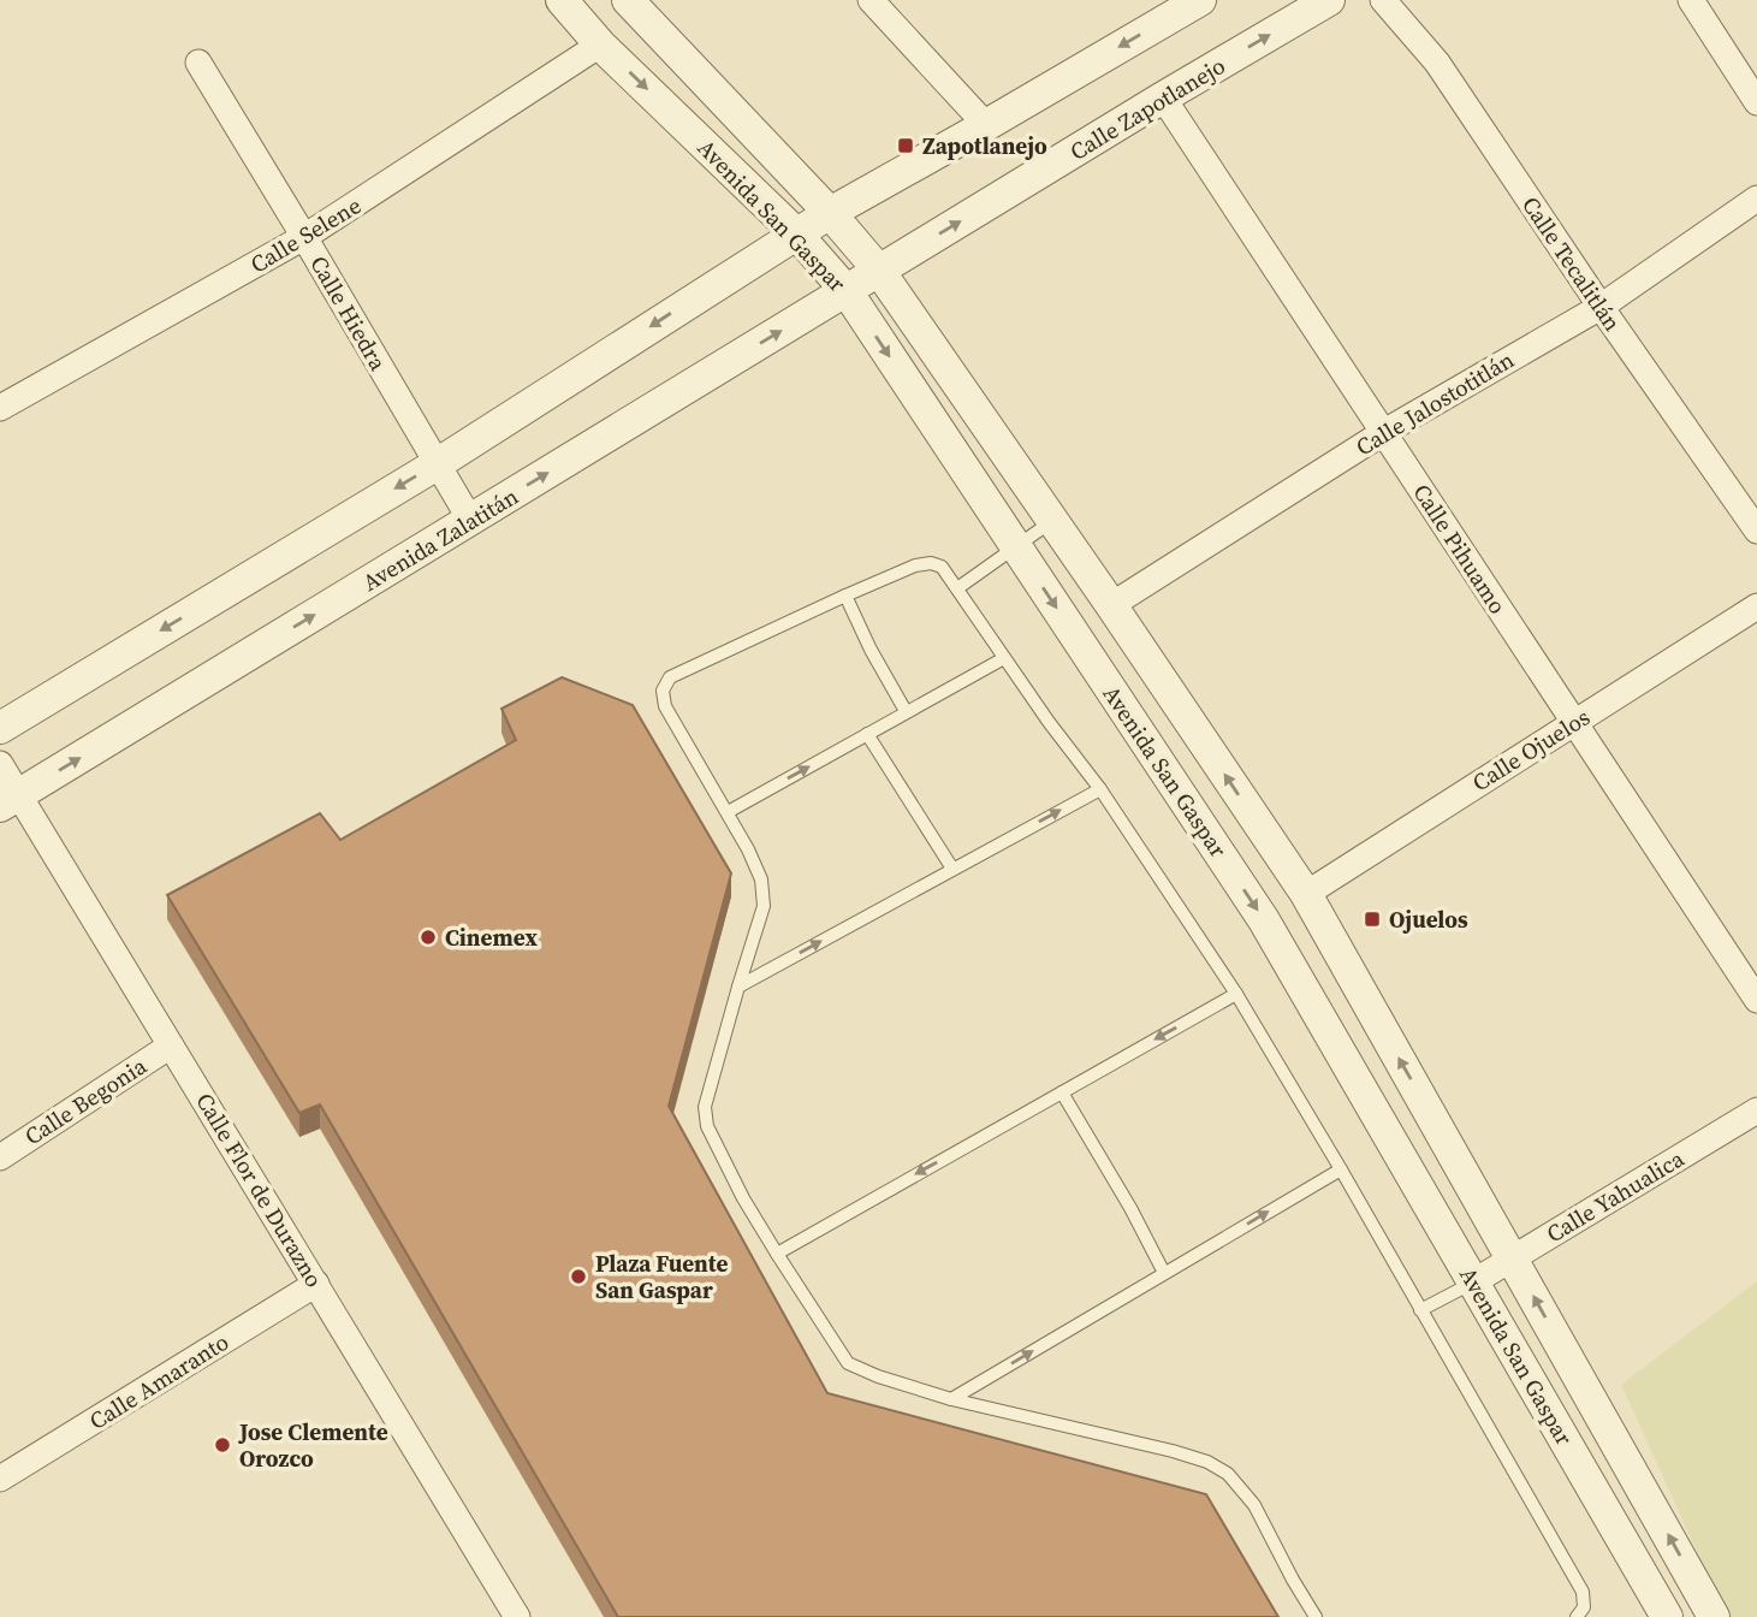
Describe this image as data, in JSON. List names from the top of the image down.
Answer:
{
  "streets": {
    "street": [
      "Calle Zapotlanejo",
      "Avenida San Gaspar",
      "Calle Selene",
      "Calle Tecalitlán",
      "Calle Hiedra",
      "Calle Jalostotitlán",
      "Avenida Zalatitán",
      "Calle Pihuamo",
      "Calle Ojuelos",
      "Calle Begonia",
      "Calle Flor de Durazno",
      "Calle Yahualica",
      "Calle Amaranto"
    ]
  },
  "crossings": [
    ["Calle Zapotlanejo", "Avenida San Gaspar"],
    ["Calle Zapotlanejo", "Avenida Zalatitán"],
    ["Calle Zapotlanejo", "Calle Pihuamo"],
    ["Avenida San Gaspar", "Calle Selene"],
    ["Avenida San Gaspar", "Calle Jalostotitlán"],
    ["Avenida San Gaspar", "Avenida Zalatitán"],
    ["Avenida San Gaspar", "Calle Ojuelos"],
    ["Avenida San Gaspar", "Calle Yahualica"],
    ["Calle Selene", "Calle Hiedra"],
    ["Calle Tecalitlán", "Calle Jalostotitlán"],
    ["Calle Hiedra", "Avenida Zalatitán"],
    ["Calle Jalostotitlán", "Calle Pihuamo"],
    ["Avenida Zalatitán", "Calle Flor de Durazno"],
    ["Calle Pihuamo", "Calle Ojuelos"],
    ["Calle Begonia", "Calle Flor de Durazno"],
    ["Calle Flor de Durazno", "Calle Amaranto"]
  ],
  "places": {
    "transit": ["Zapotlanejo", "Ojuelos"],
    "other": ["Cinemex", "Plaza Fuente San Gaspar", "Jose Clemente Orozco"]
  }
}
